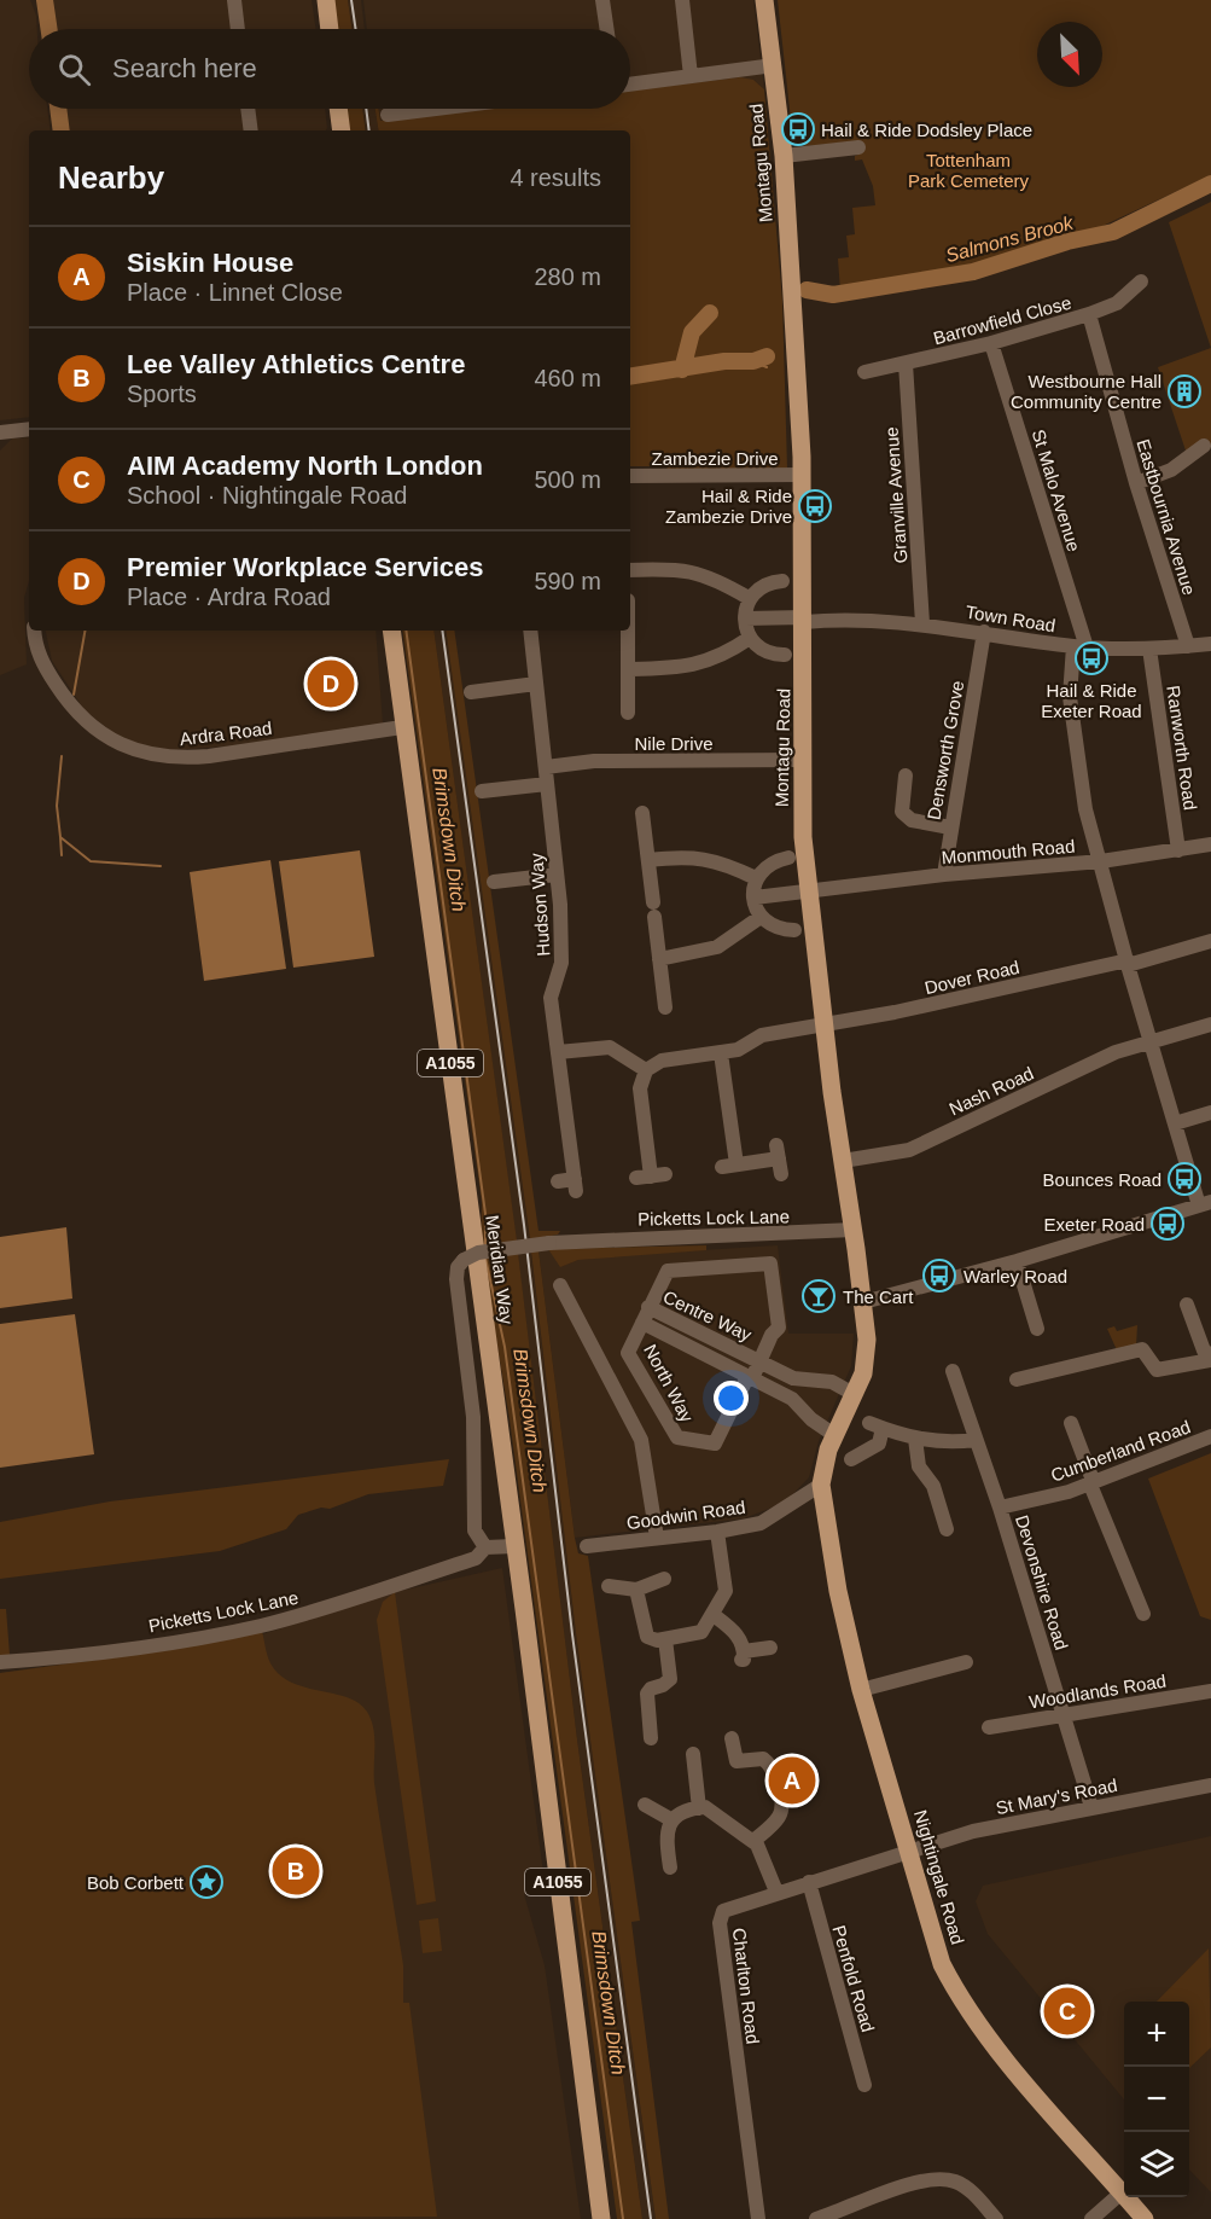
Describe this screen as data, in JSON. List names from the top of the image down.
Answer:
{
  "streets": {
    "main road": [
      "Montagu Road",
      "A1055",
      "Meridian Way",
      "Nightingale Road"
    ],
    "street": [
      "Barrowfield Close",
      "Zambezie Drive",
      "St Malo Avenue",
      "Granville Avenue",
      "Eastbournia Avenue",
      "Town Road",
      "Ardra Road",
      "Nile Drive",
      "Ranworth Road",
      "Densworth Grove",
      "Monmouth Road",
      "Hudson Way",
      "Dover Road",
      "Nash Road",
      "Picketts Lock Lane",
      "Centre Way",
      "North Way",
      "Cumberland Road",
      "Goodwin Road",
      "Devonshire Road",
      "Woodlands Road",
      "St Mary's Road",
      "Penfold Road",
      "Charlton Road"
    ]
  },
  "crossings": [
    ["Montagu Road", "Zambezie Drive"],
    ["Montagu Road", "Town Road"],
    ["Montagu Road", "Nile Drive"],
    ["Montagu Road", "Monmouth Road"],
    ["Montagu Road", "Dover Road"],
    ["Montagu Road", "Nash Road"],
    ["Montagu Road", "Picketts Lock Lane"],
    ["Montagu Road", "Centre Way"],
    ["Montagu Road", "Goodwin Road"],
    ["Montagu Road", "Nightingale Road"],
    ["Barrowfield Close", "St Malo Avenue"],
    ["Barrowfield Close", "Granville Avenue"],
    ["Barrowfield Close", "Eastbournia Avenue"],
    ["St Malo Avenue", "Town Road"],
    ["Granville Avenue", "Town Road"],
    ["Eastbournia Avenue", "Town Road"],
    ["Town Road", "Ranworth Road"],
    ["Town Road", "Densworth Grove"],
    ["Ardra Road", "Meridian Way"],
    ["Nile Drive", "Hudson Way"],
    ["Ranworth Road", "Monmouth Road"],
    ["Densworth Grove", "Monmouth Road"],
    ["Picketts Lock Lane", "Meridian Way"],
    ["Centre Way", "North Way"],
    ["Cumberland Road", "Devonshire Road"],
    ["Goodwin Road", "Nightingale Road"],
    ["Devonshire Road", "Woodlands Road"],
    ["Devonshire Road", "St Mary's Road"],
    ["St Mary's Road", "Nightingale Road"],
    ["St Mary's Road", "Charlton Road"],
    ["Nightingale Road", "Charlton Road"],
    ["Penfold Road", "Charlton Road"]
  ],
  "water": ["Salmons Brook", "Brimsdown Ditch"],
  "parks": ["Tottenham Park Cemetery"],
  "places": {
    "bus stop": [
      "Hail & Ride Dodsley Place",
      "Hail & Ride Zambezie Drive",
      "Hail & Ride Exeter Road",
      "Bounces Road",
      "Exeter Road",
      "Warley Road"
    ],
    "building": ["Westbourne Hall Community Centre"],
    "bar": ["The Cart"],
    "place": ["Bob Corbett"]
  },
  "north": "bottom right",
  "page": {
    "search": "Search here",
    "heading": ["Nearby", "4 results"],
    "list": [
      {
        "mark": "A",
        "name": "Siskin House",
        "note": "Place · Linnet Close",
        "value": "280 m"
      },
      {
        "mark": "B",
        "name": "Lee Valley Athletics Centre",
        "note": "Sports",
        "value": "460 m"
      },
      {
        "mark": "C",
        "name": "AIM Academy North London",
        "note": "School · Nightingale Road",
        "value": "500 m"
      },
      {
        "mark": "D",
        "name": "Premier Workplace Services",
        "note": "Place · Ardra Road",
        "value": "590 m"
      }
    ],
    "pins": [
      "D",
      "A",
      "B",
      "C"
    ],
    "map_buttons": ["+", "−"]
  }
}
